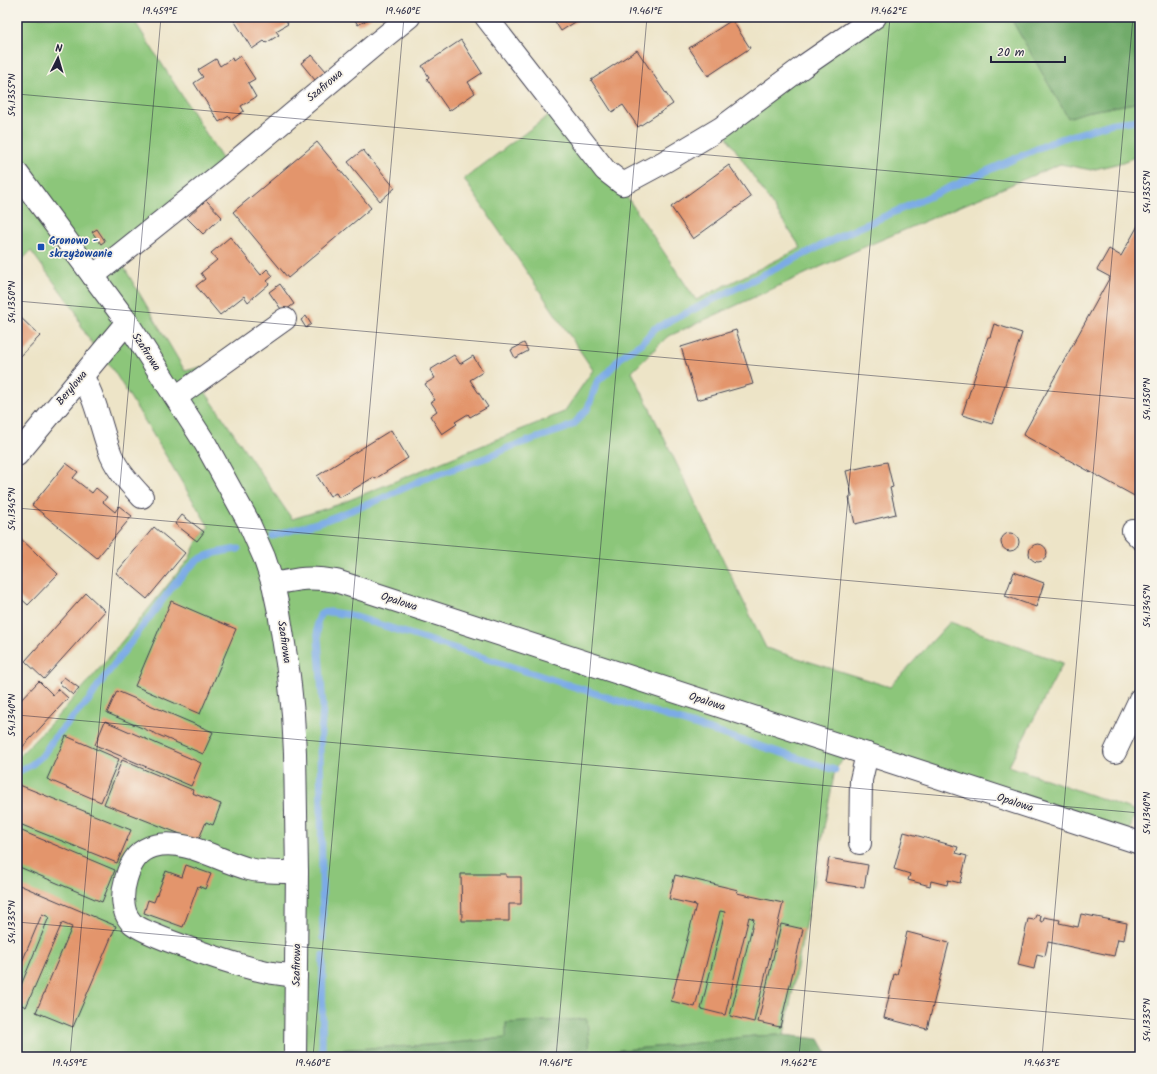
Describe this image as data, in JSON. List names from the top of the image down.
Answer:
{
  "streets": {
    "street": ["Szafirowa", "Berylowa", "Opalowa"]
  },
  "crossings": [
    ["Szafirowa", "Berylowa"],
    ["Szafirowa", "Opalowa"]
  ],
  "places": {
    "transit": ["Gronowo - skrzyżowanie"]
  },
  "scale_bar": "20 m",
  "north": "top",
  "coordinates": [
    "19.459°E",
    "19.460°E",
    "19.461°E",
    "19.462°E",
    "54.1355°N",
    "54.1350°N",
    "54.1345°N",
    "54.1340°N",
    "54.1335°N",
    "19.463°E"
  ]
}
